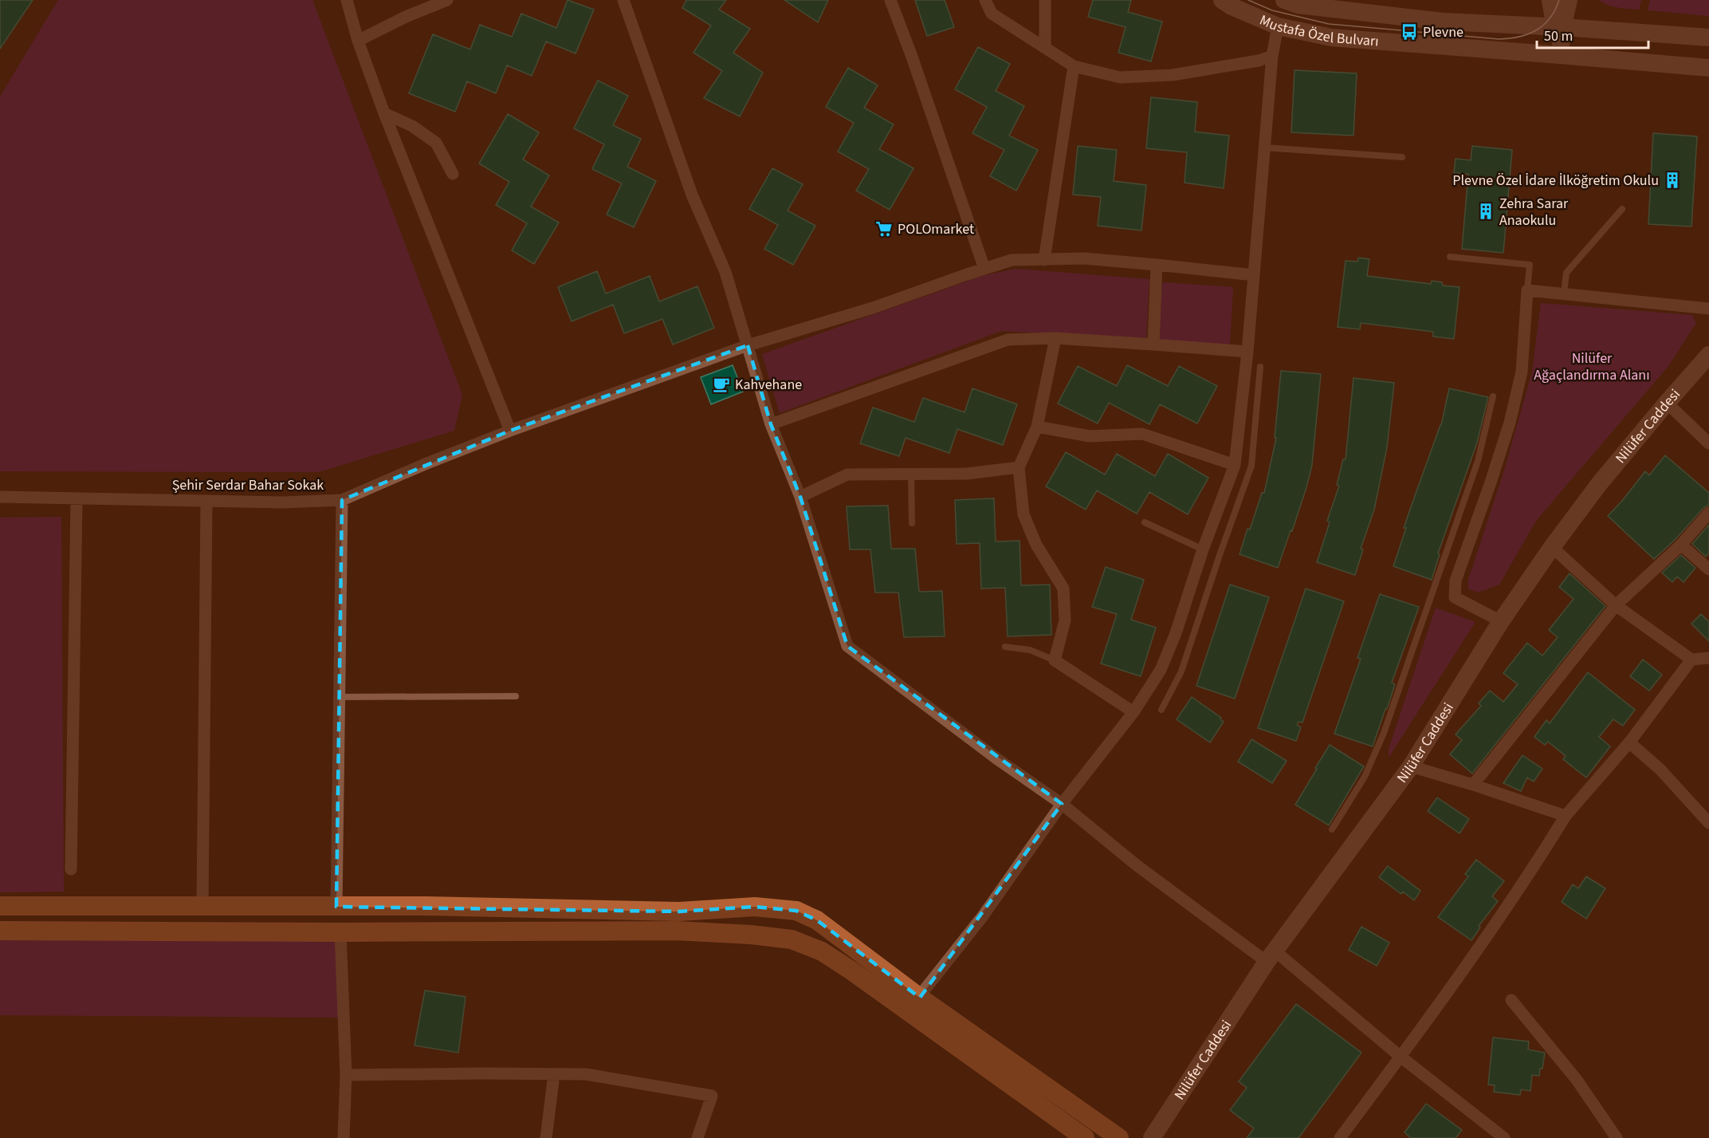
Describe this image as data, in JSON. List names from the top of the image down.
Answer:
{
  "streets": {
    "main road": ["Mustafa Özel Bulvarı", "Nilüfer Caddesi"],
    "street": ["Şehir Serdar Bahar Sokak"]
  },
  "parks": ["Nilüfer Ağaçlandırma Alanı"],
  "places": {
    "bus stop": ["Plevne"],
    "building": ["Plevne Özel İdare İlköğretim Okulu", "Zehra Sarar Anaokulu"],
    "supermarket": ["POLOmarket"],
    "cafe": ["Kahvehane"]
  },
  "scale_bar": "50 m"
}
